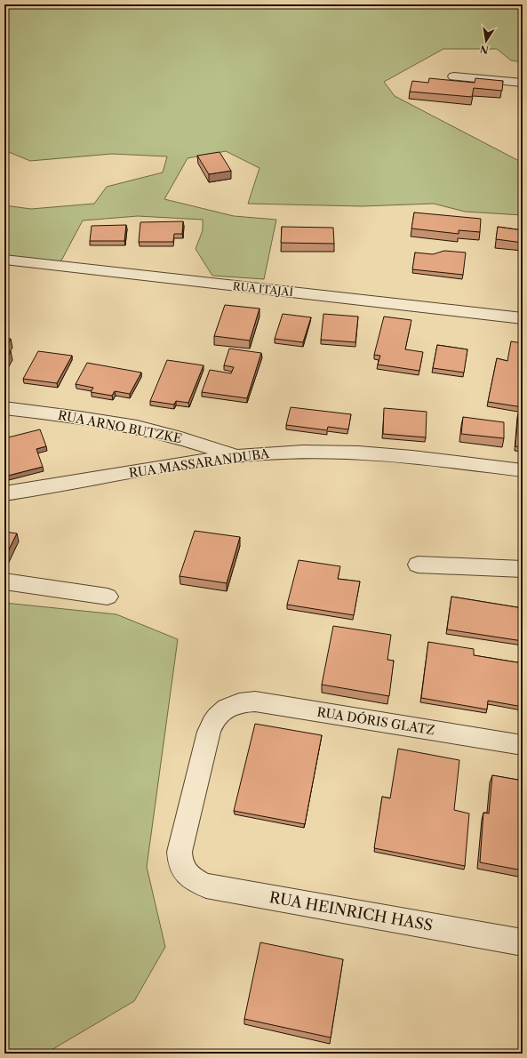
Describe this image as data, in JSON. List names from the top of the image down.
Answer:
{
  "streets": {
    "street": [
      "RUA ITAJAÍ",
      "RUA ARNO BUTZKE",
      "RUA MASSARANDUBA",
      "RUA DÓRIS GLATZ",
      "RUA HEINRICH HASS"
    ]
  },
  "crossings": [
    ["RUA ARNO BUTZKE", "RUA MASSARANDUBA"],
    ["RUA DÓRIS GLATZ", "RUA HEINRICH HASS"]
  ],
  "north": "bottom"
}
